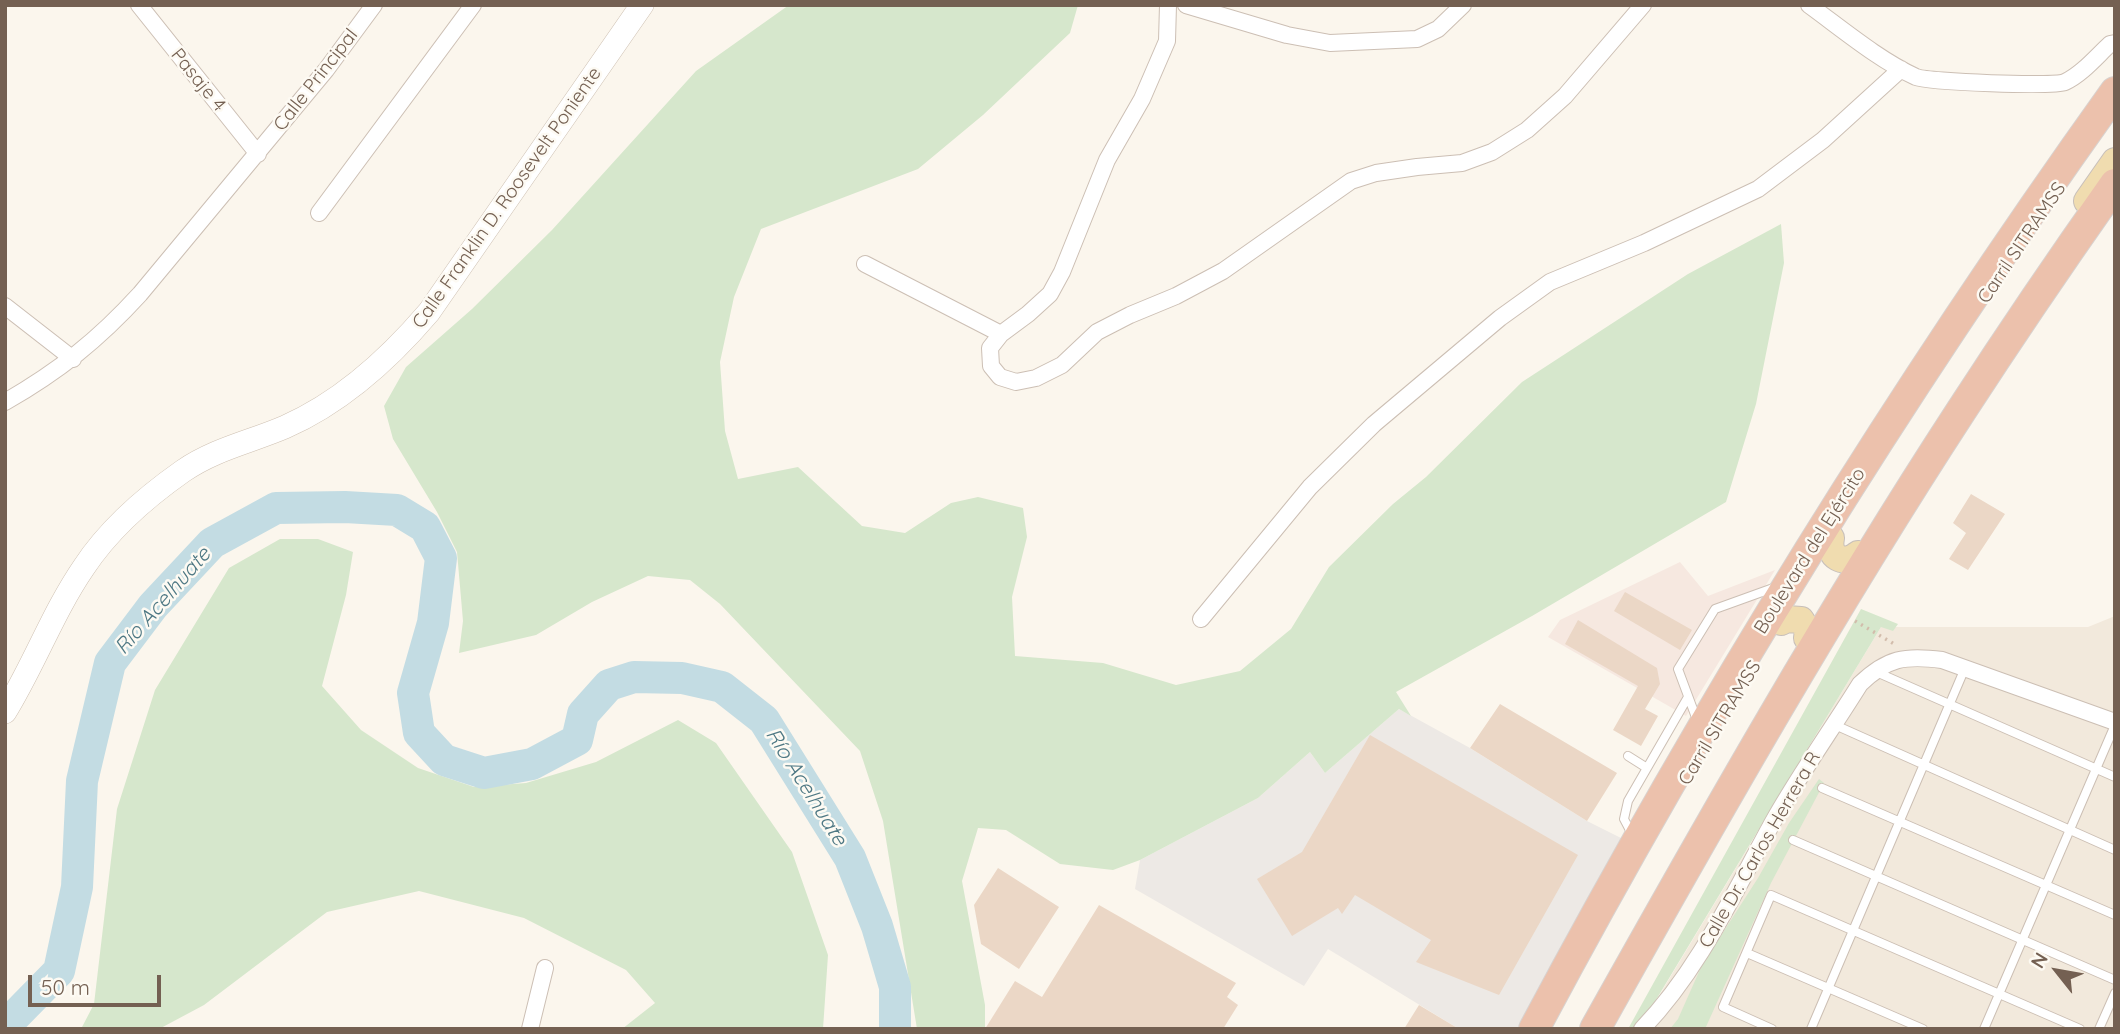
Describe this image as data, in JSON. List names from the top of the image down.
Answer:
{
  "streets": {
    "highway": ["Boulevard del Ejército"],
    "main road": ["Calle Franklin D. Roosevelt Poniente", "Carril SITRAMSS"],
    "street": ["Pasaje 4", "Calle Principal", "Calle Dr. Carlos Herrera R"]
  },
  "crossings": [
    ["Pasaje 4", "Calle Principal"]
  ],
  "water": ["Río Acelhuate"],
  "scale_bar": "50 m",
  "north": "top left"
}
